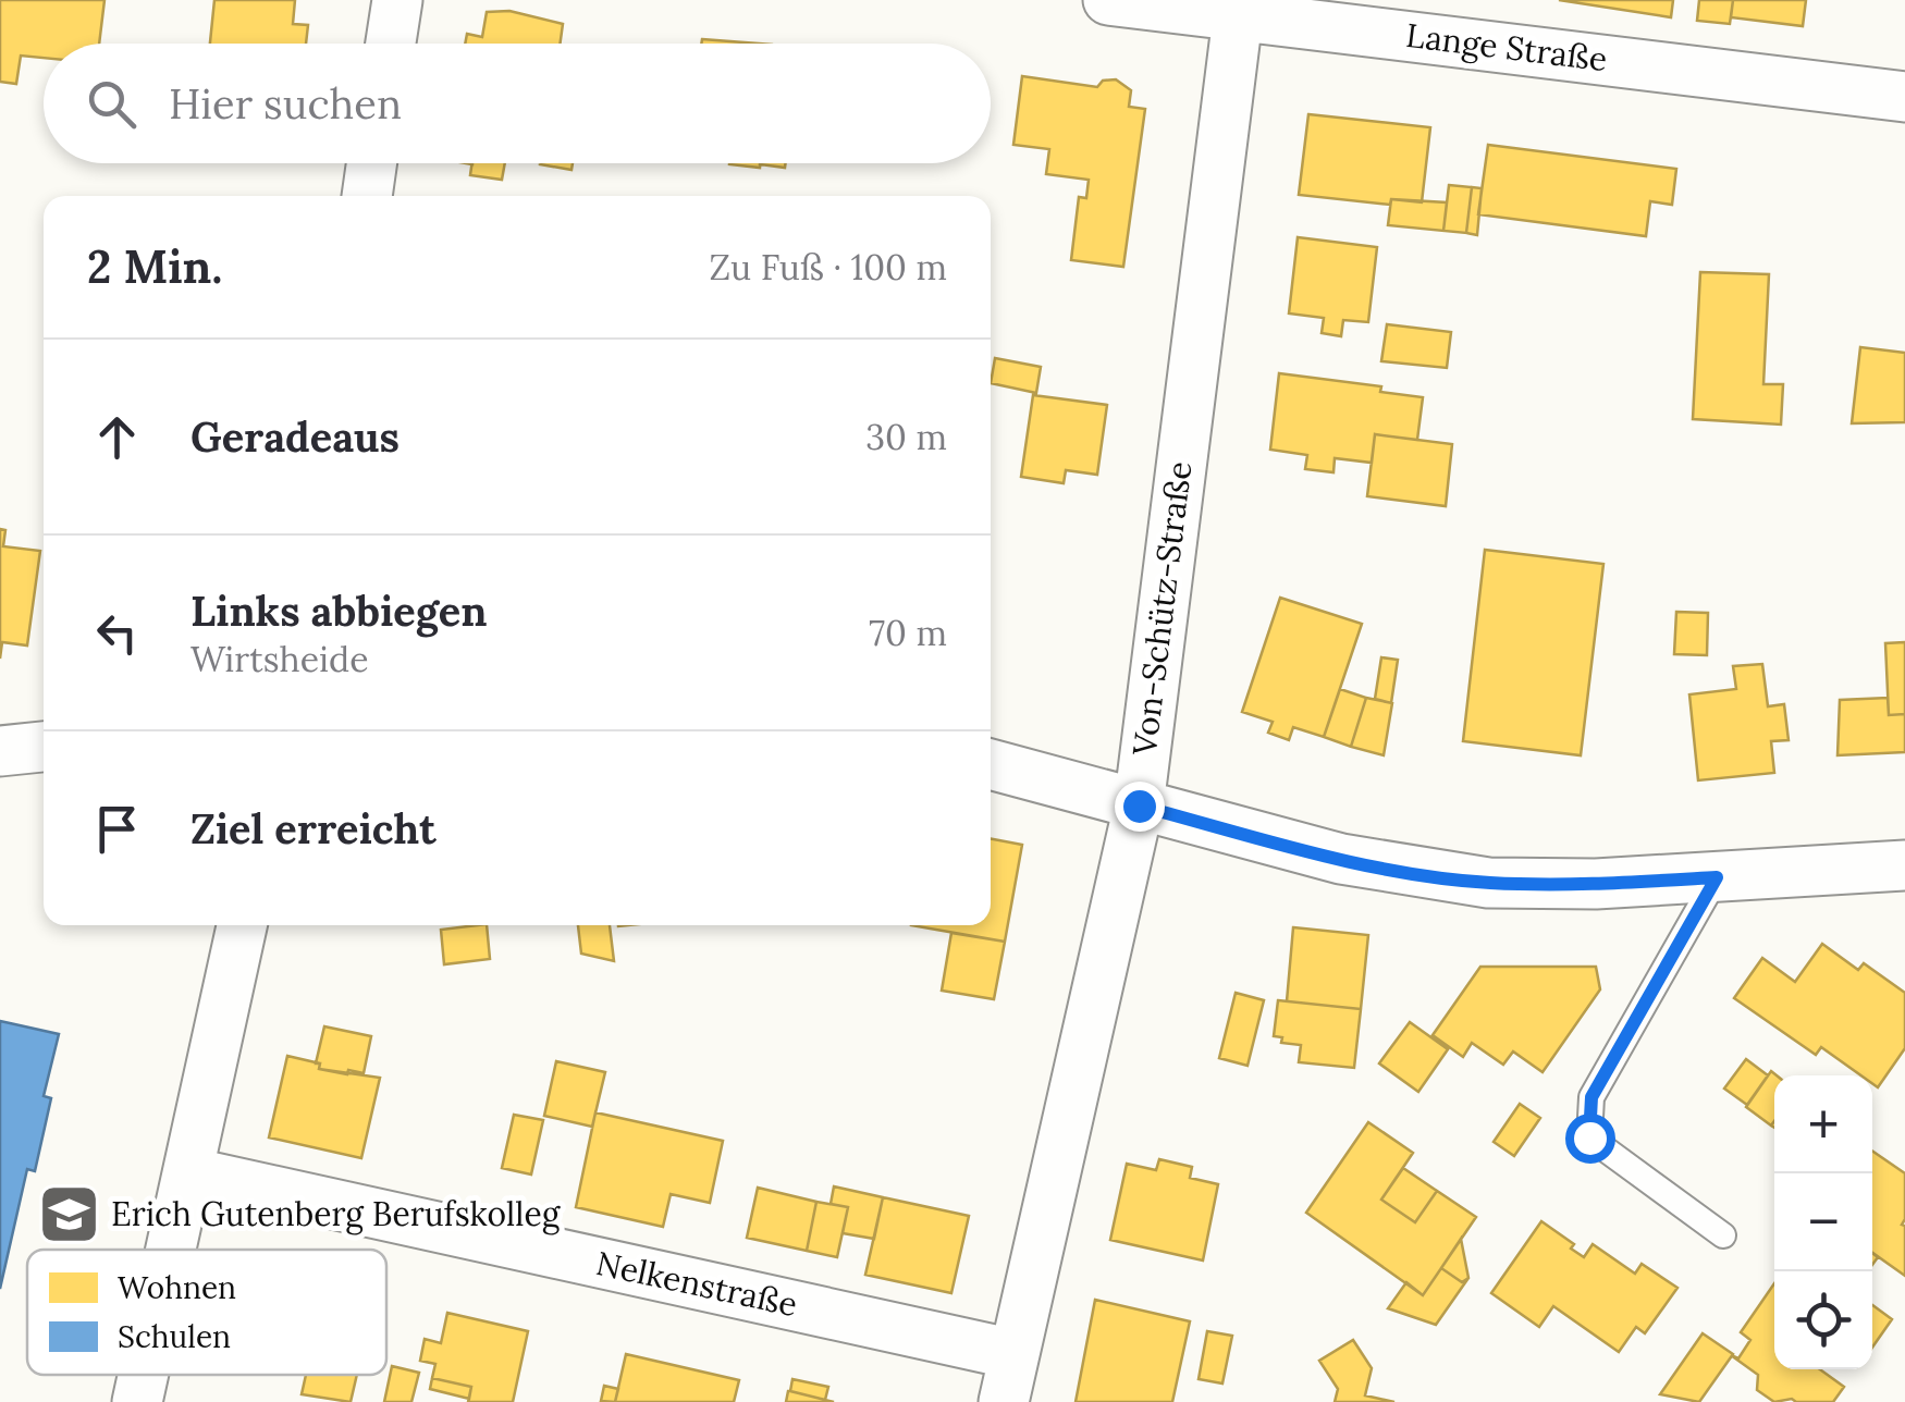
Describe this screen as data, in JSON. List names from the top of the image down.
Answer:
{
  "streets": {
    "street": ["Lange Straße", "Von-Schütz-Straße", "Nelkenstraße"]
  },
  "crossings": [
    ["Lange Straße", "Von-Schütz-Straße"],
    ["Von-Schütz-Straße", "Nelkenstraße"]
  ],
  "places": {
    "school or university": ["Erich Gutenberg Berufskolleg"]
  },
  "legend": ["Wohnen", "Schulen"],
  "page": {
    "search": "Hier suchen",
    "heading": ["2 Min.", "Zu Fuß · 100 m"],
    "list": [
      ["Geradeaus", "30 m"],
      ["Links abbiegen", "Wirtsheide", "70 m"],
      "Ziel erreicht"
    ],
    "map_buttons": ["+", "−"]
  }
}
